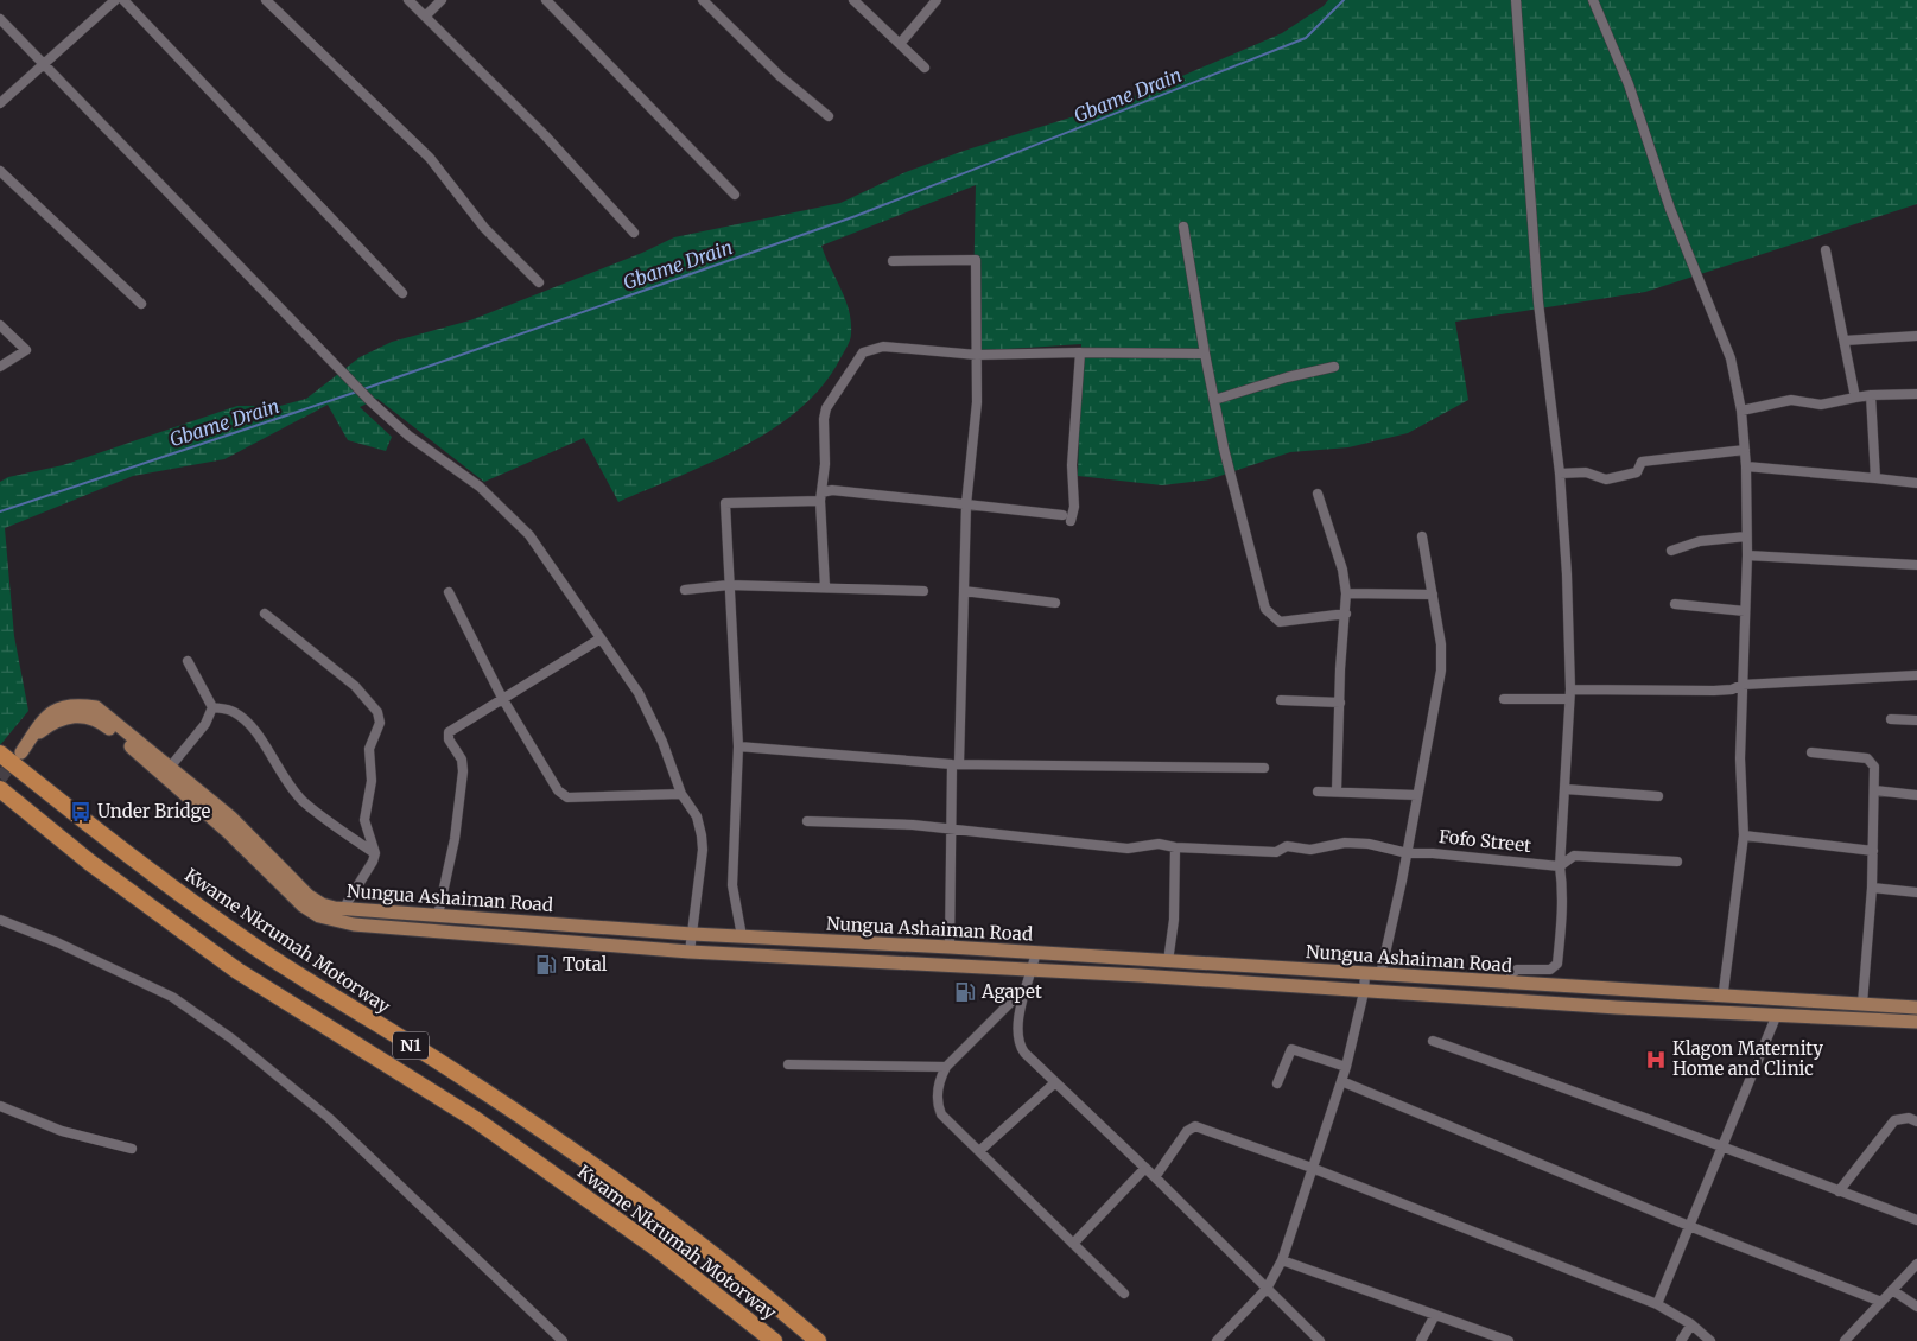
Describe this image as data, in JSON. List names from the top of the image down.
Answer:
{
  "streets": {
    "highway": ["Kwame Nkrumah Motorway", "N1"],
    "main road": ["Nungua Ashaiman Road"],
    "street": ["Fofo Street"]
  },
  "water": ["Gbame Drain"],
  "places": {
    "bus stop": ["Under Bridge"],
    "fuel station": ["Total", "Agapet"],
    "hospital": ["Klagon Maternity Home and Clinic"]
  }
}
